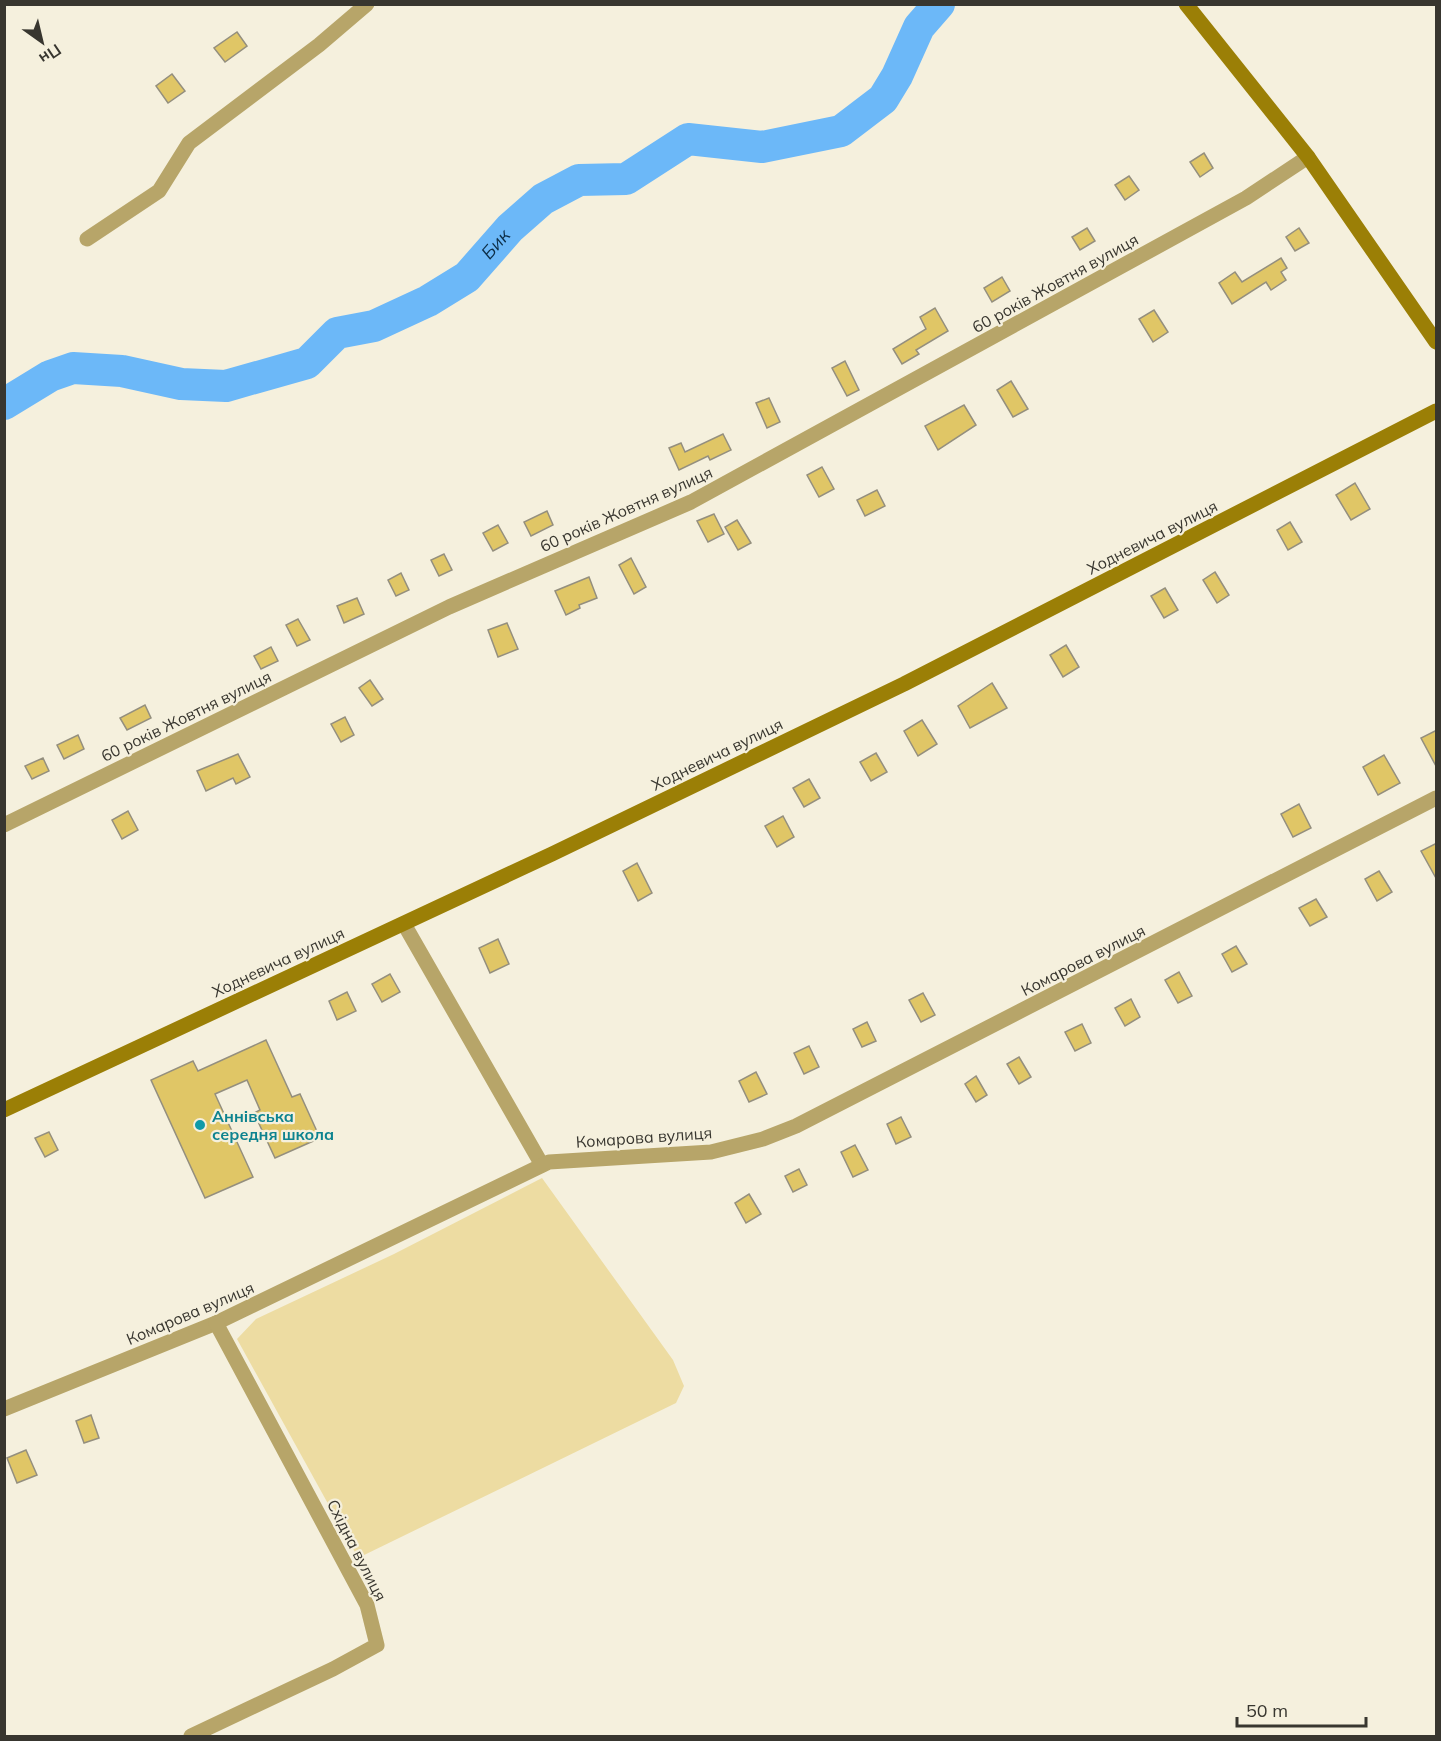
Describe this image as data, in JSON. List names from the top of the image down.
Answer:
{
  "streets": {
    "main road": ["Ходневича вулиця"],
    "street": ["60 років Жовтня вулиця", "Комарова вулиця", "Східна вулиця"]
  },
  "crossings": [
    ["Комарова вулиця", "Східна вулиця"]
  ],
  "water": ["Бик"],
  "places": ["Аннівська середня школа"],
  "scale_bar": "50 m",
  "north": "bottom right"
}
